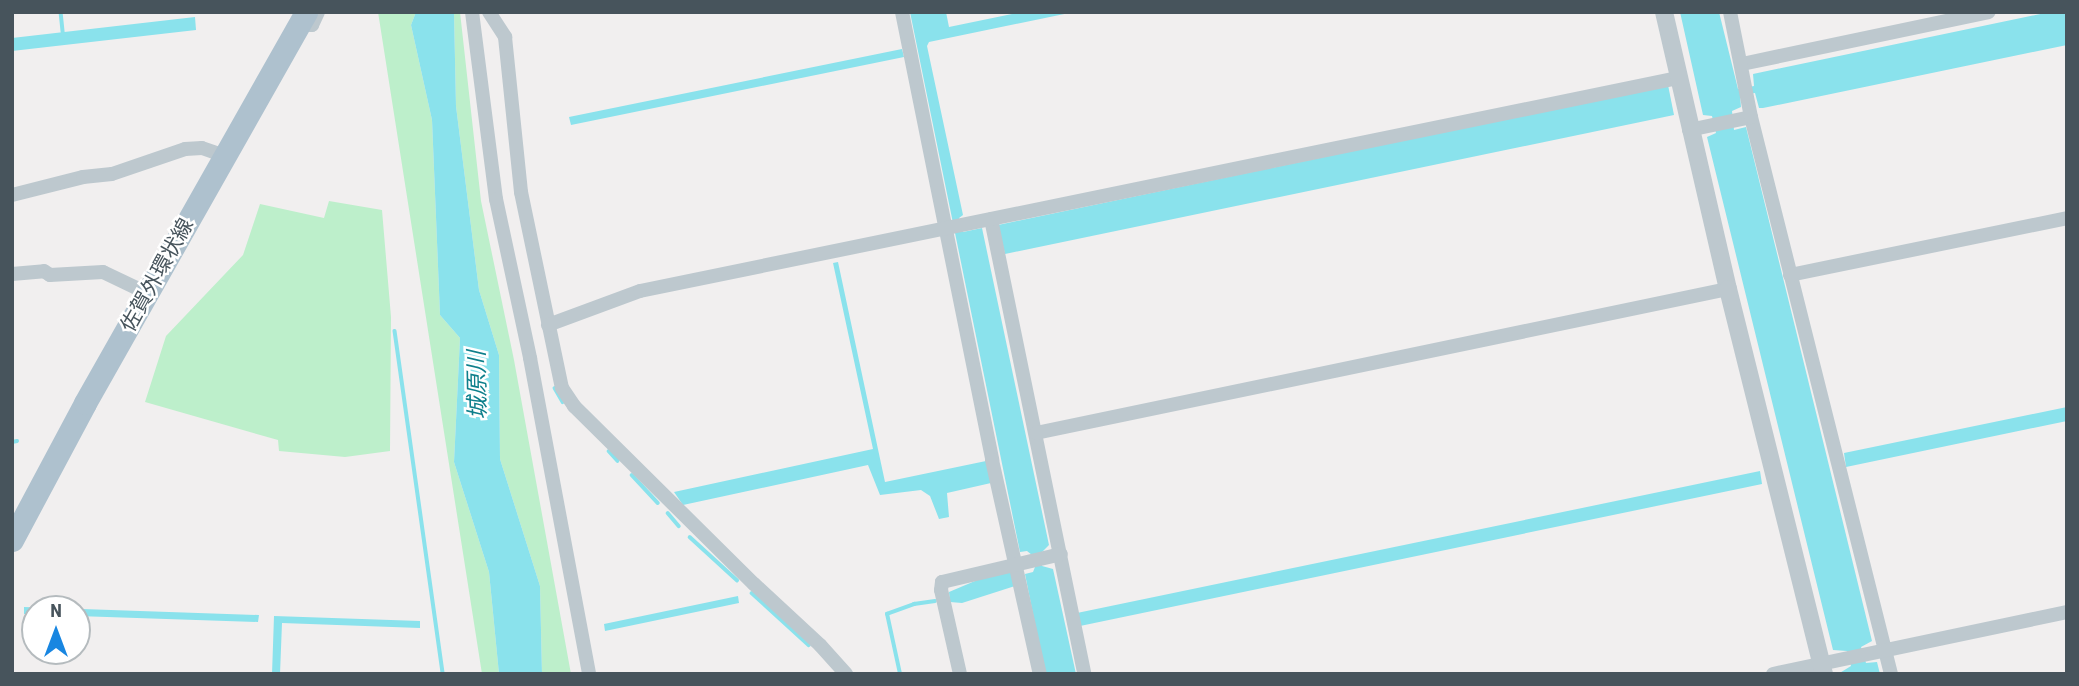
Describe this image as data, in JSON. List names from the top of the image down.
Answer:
{
  "streets": {
    "main road": ["佐賀外環状線"]
  },
  "water": ["城原川"],
  "north": "top"
}
